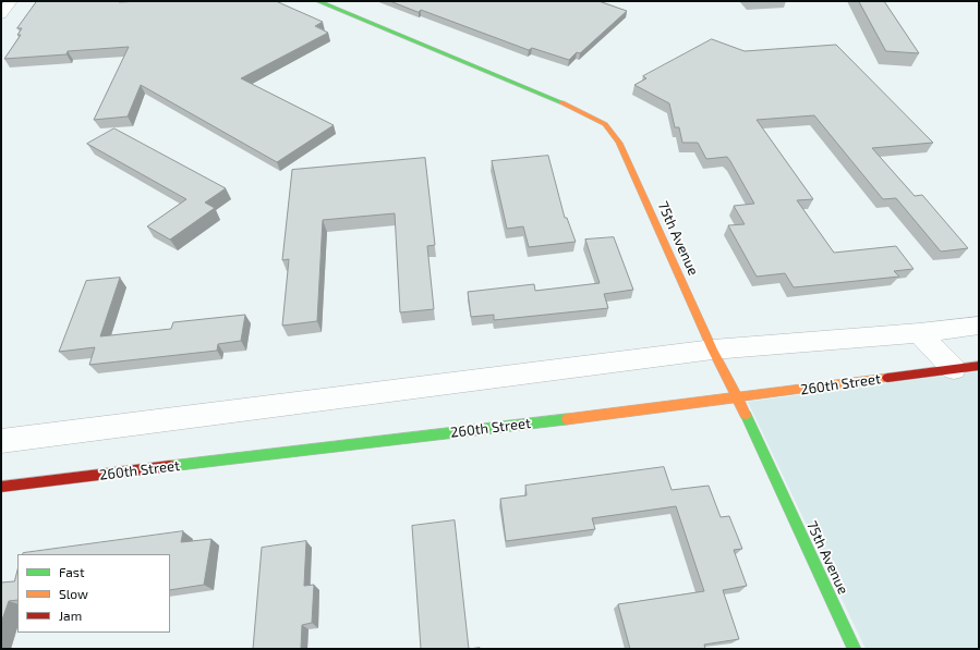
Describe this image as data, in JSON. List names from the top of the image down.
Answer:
{
  "streets": {
    "street": ["75th Avenue", "260th Street"]
  },
  "crossings": [
    ["75th Avenue", "260th Street"]
  ],
  "legend": ["Fast", "Slow", "Jam"]
}
